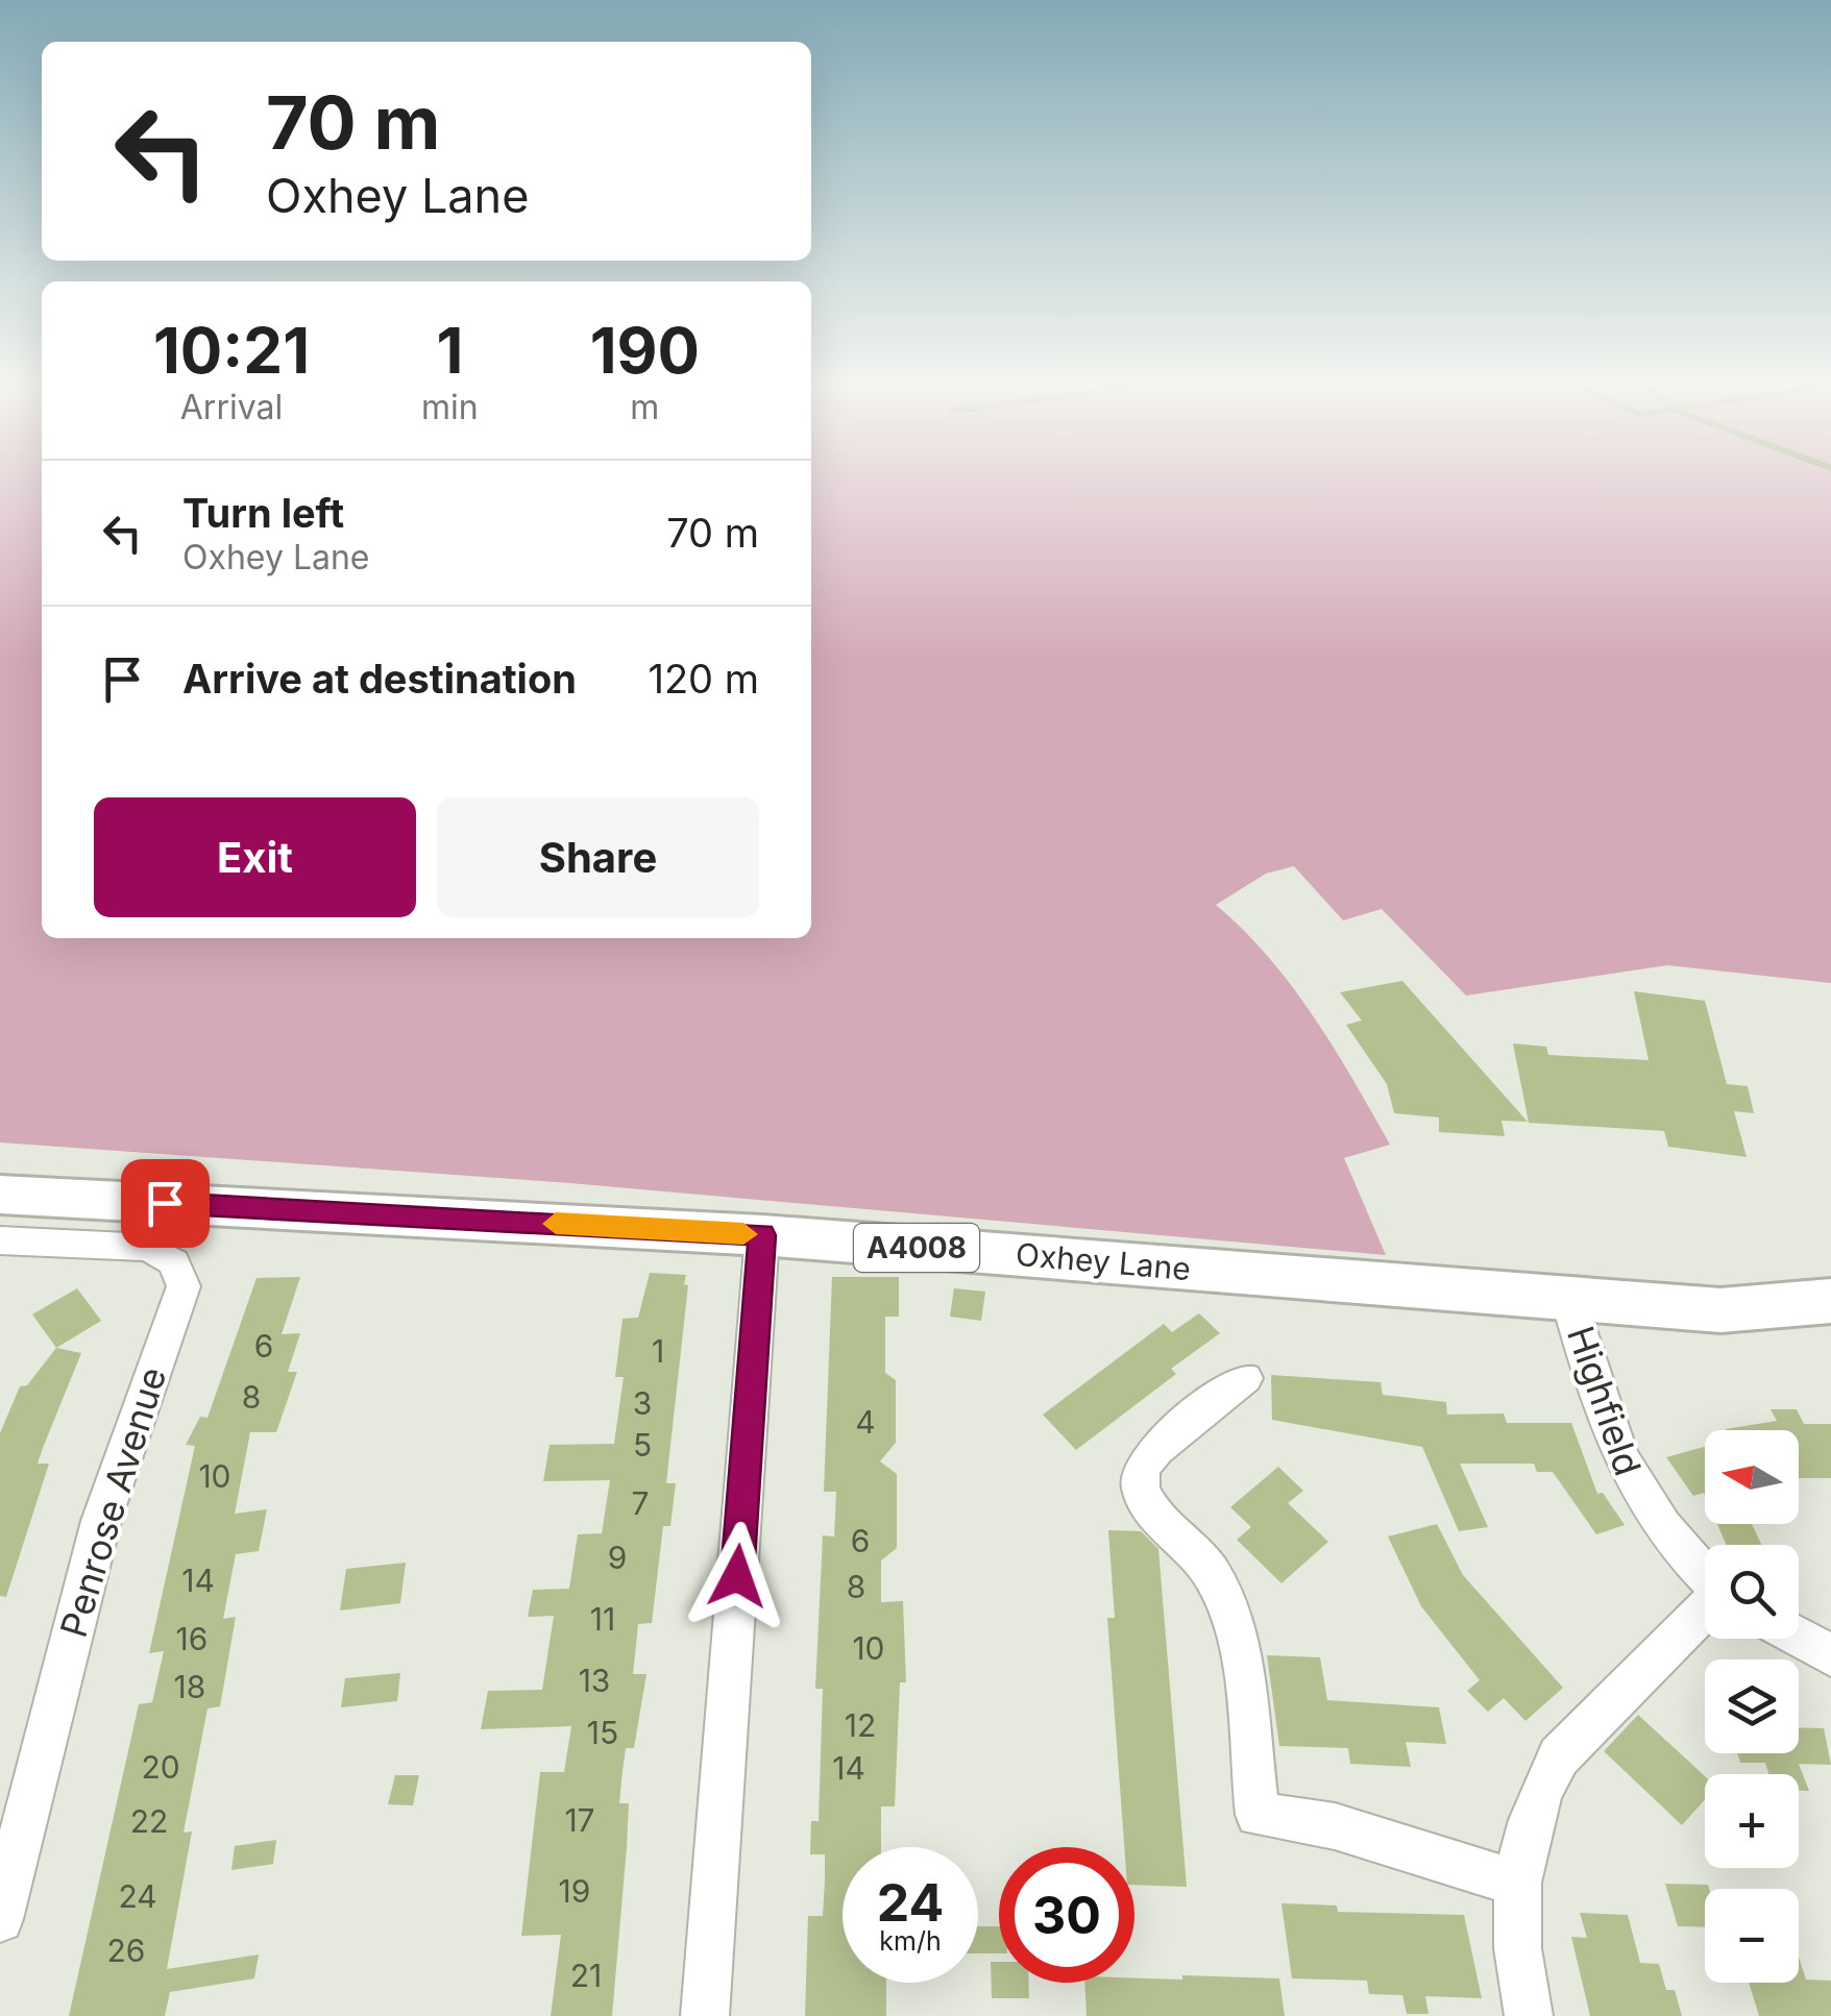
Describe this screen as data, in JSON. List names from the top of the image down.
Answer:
{
  "streets": {
    "main road": ["A4008", "Oxhey Lane"],
    "street": ["Highfield", "Penrose Avenue"]
  },
  "crossings": [
    ["Oxhey Lane", "Highfield"]
  ],
  "house_numbers": [
    "6",
    "1",
    "8",
    "3",
    "4",
    "5",
    "10",
    "7",
    "6",
    "9",
    "14",
    "8",
    "11",
    "16",
    "10",
    "13",
    "18",
    "12",
    "15",
    "20",
    "14",
    "17",
    "22",
    "19",
    "24",
    "26",
    "21"
  ],
  "north": "left",
  "page": {
    "turn": ["70 m", "Oxhey Lane"],
    "eta": [
      "10:21",
      "Arrival",
      "1",
      "min",
      "190",
      "m"
    ],
    "list": [
      {
        "name": "Turn left",
        "note": "Oxhey Lane",
        "value": "70 m"
      },
      {
        "name": "Arrive at destination",
        "value": "120 m"
      }
    ],
    "buttons": ["Exit", "Share"],
    "map_buttons": ["+", "−"],
    "speed": "24 km/h",
    "limit": "30"
  }
}
